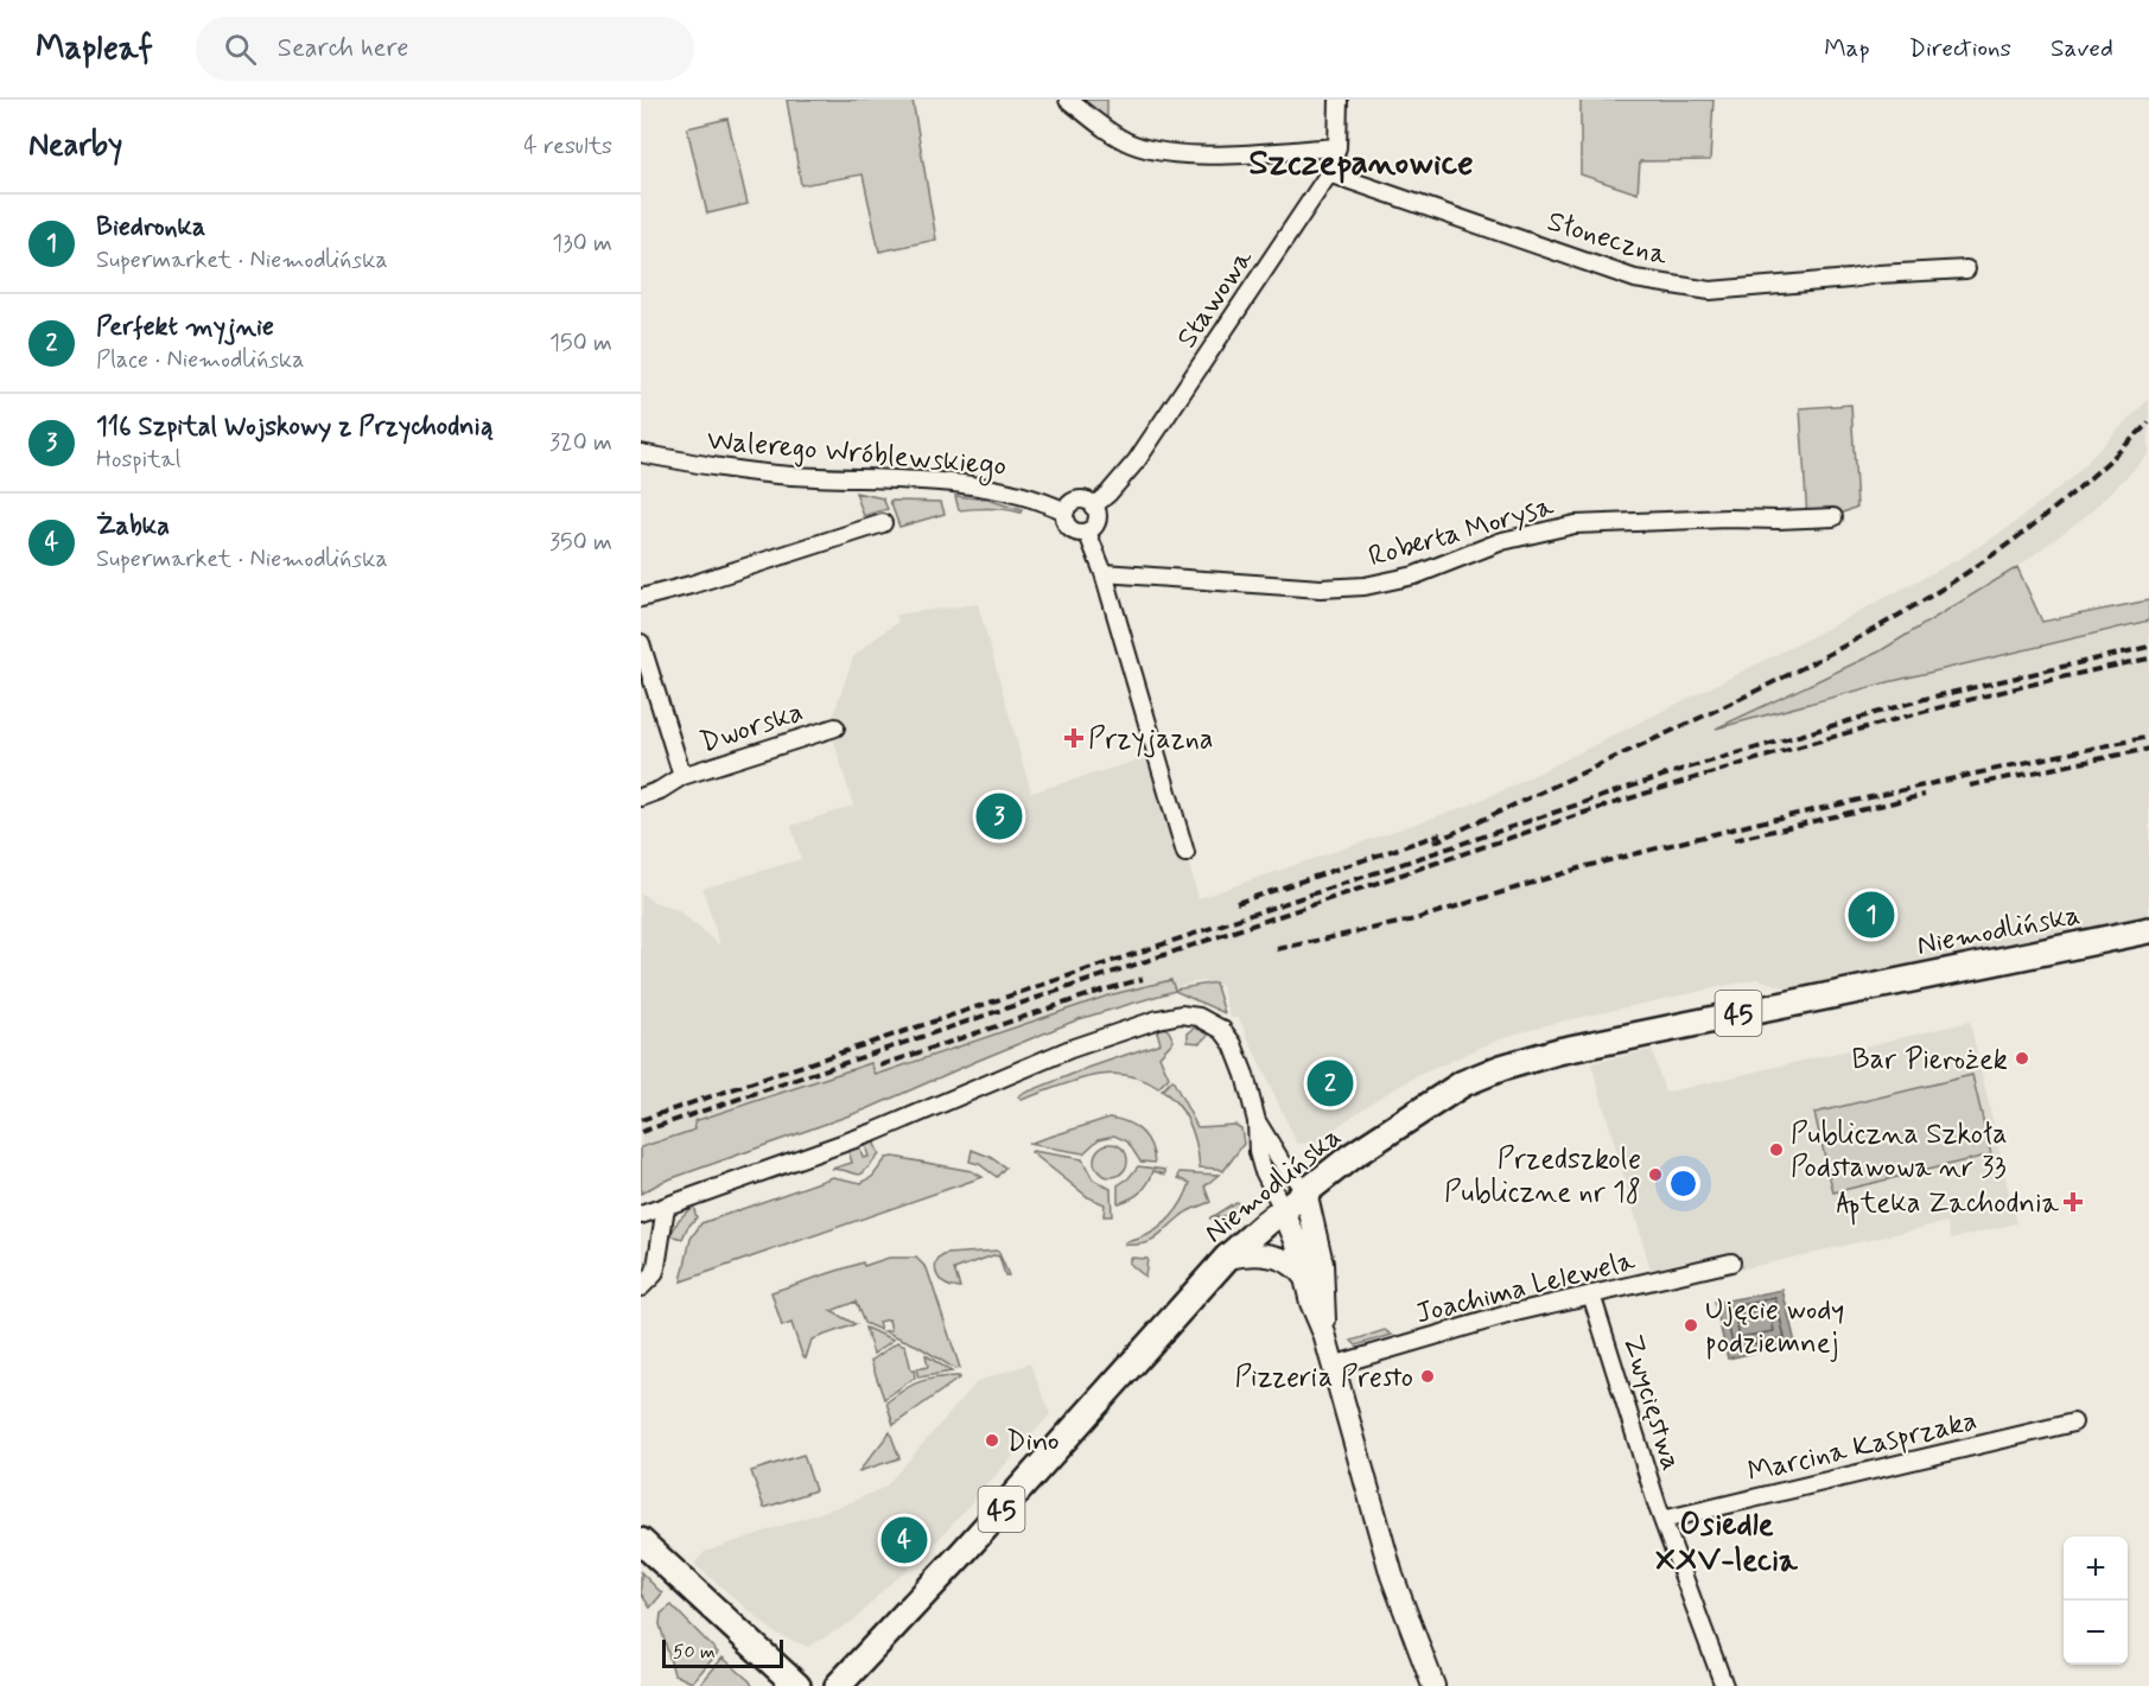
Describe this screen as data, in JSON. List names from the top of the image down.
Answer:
{
  "streets": {
    "main road": ["Niemodlińska", "45"],
    "street": [
      "Słoneczna",
      "Stawowa",
      "Walerego Wróblewskiego",
      "Roberta Morysa",
      "Dworska",
      "Joachima Lelewela",
      "Zwycięstwa",
      "Marcina Kasprzaka"
    ]
  },
  "crossings": [
    ["Słoneczna", "Stawowa"],
    ["Stawowa", "Walerego Wróblewskiego"],
    ["Joachima Lelewela", "Zwycięstwa"],
    ["Zwycięstwa", "Marcina Kasprzaka"]
  ],
  "districts": ["Szczepanowice", "Osiedle XXV-lecia"],
  "places": {
    "health": ["Przyjazna", "Apteka Zachodnia"],
    "other": [
      "Bar Pierożek",
      "Publiczna Szkoła Podstawowa nr 33",
      "Przedszkole Publiczne nr 18",
      "Ujęcie wody podziemnej",
      "Pizzeria Presto",
      "Dino"
    ]
  },
  "scale_bar": "50 m",
  "page": {
    "header": "Mapleaf",
    "search": "Search here",
    "nav": ["Map", "Directions", "Saved"],
    "heading": ["Nearby", "4 results"],
    "list": [
      {
        "mark": "1",
        "name": "Biedronka",
        "note": "Supermarket · Niemodlińska",
        "value": "130 m"
      },
      {
        "mark": "2",
        "name": "Perfekt myjnie",
        "note": "Place · Niemodlińska",
        "value": "150 m"
      },
      {
        "mark": "3",
        "name": "116 Szpital Wojskowy z Przychodnią",
        "note": "Hospital",
        "value": "320 m"
      },
      {
        "mark": "4",
        "name": "Żabka",
        "note": "Supermarket · Niemodlińska",
        "value": "350 m"
      }
    ],
    "pins": [
      "3",
      "1",
      "2",
      "4"
    ],
    "map_buttons": ["+", "−"],
    "scale": "50 m"
  }
}
